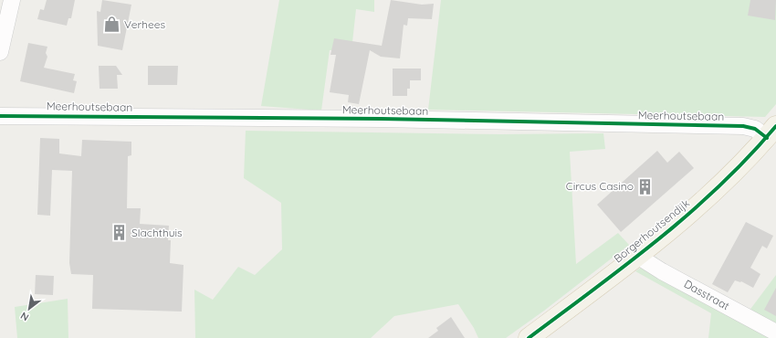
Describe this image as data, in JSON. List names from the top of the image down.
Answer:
{
  "streets": {
    "main road": ["Borgerhoutsendijk"],
    "street": ["Meerhoutsebaan", "Dasstraat"]
  },
  "crossings": [
    ["Meerhoutsebaan", "Borgerhoutsendijk"],
    ["Borgerhoutsendijk", "Dasstraat"]
  ],
  "places": {
    "shop": ["Verhees"],
    "building": ["Circus Casino", "Slachthuis"]
  },
  "north": "bottom left"
}
